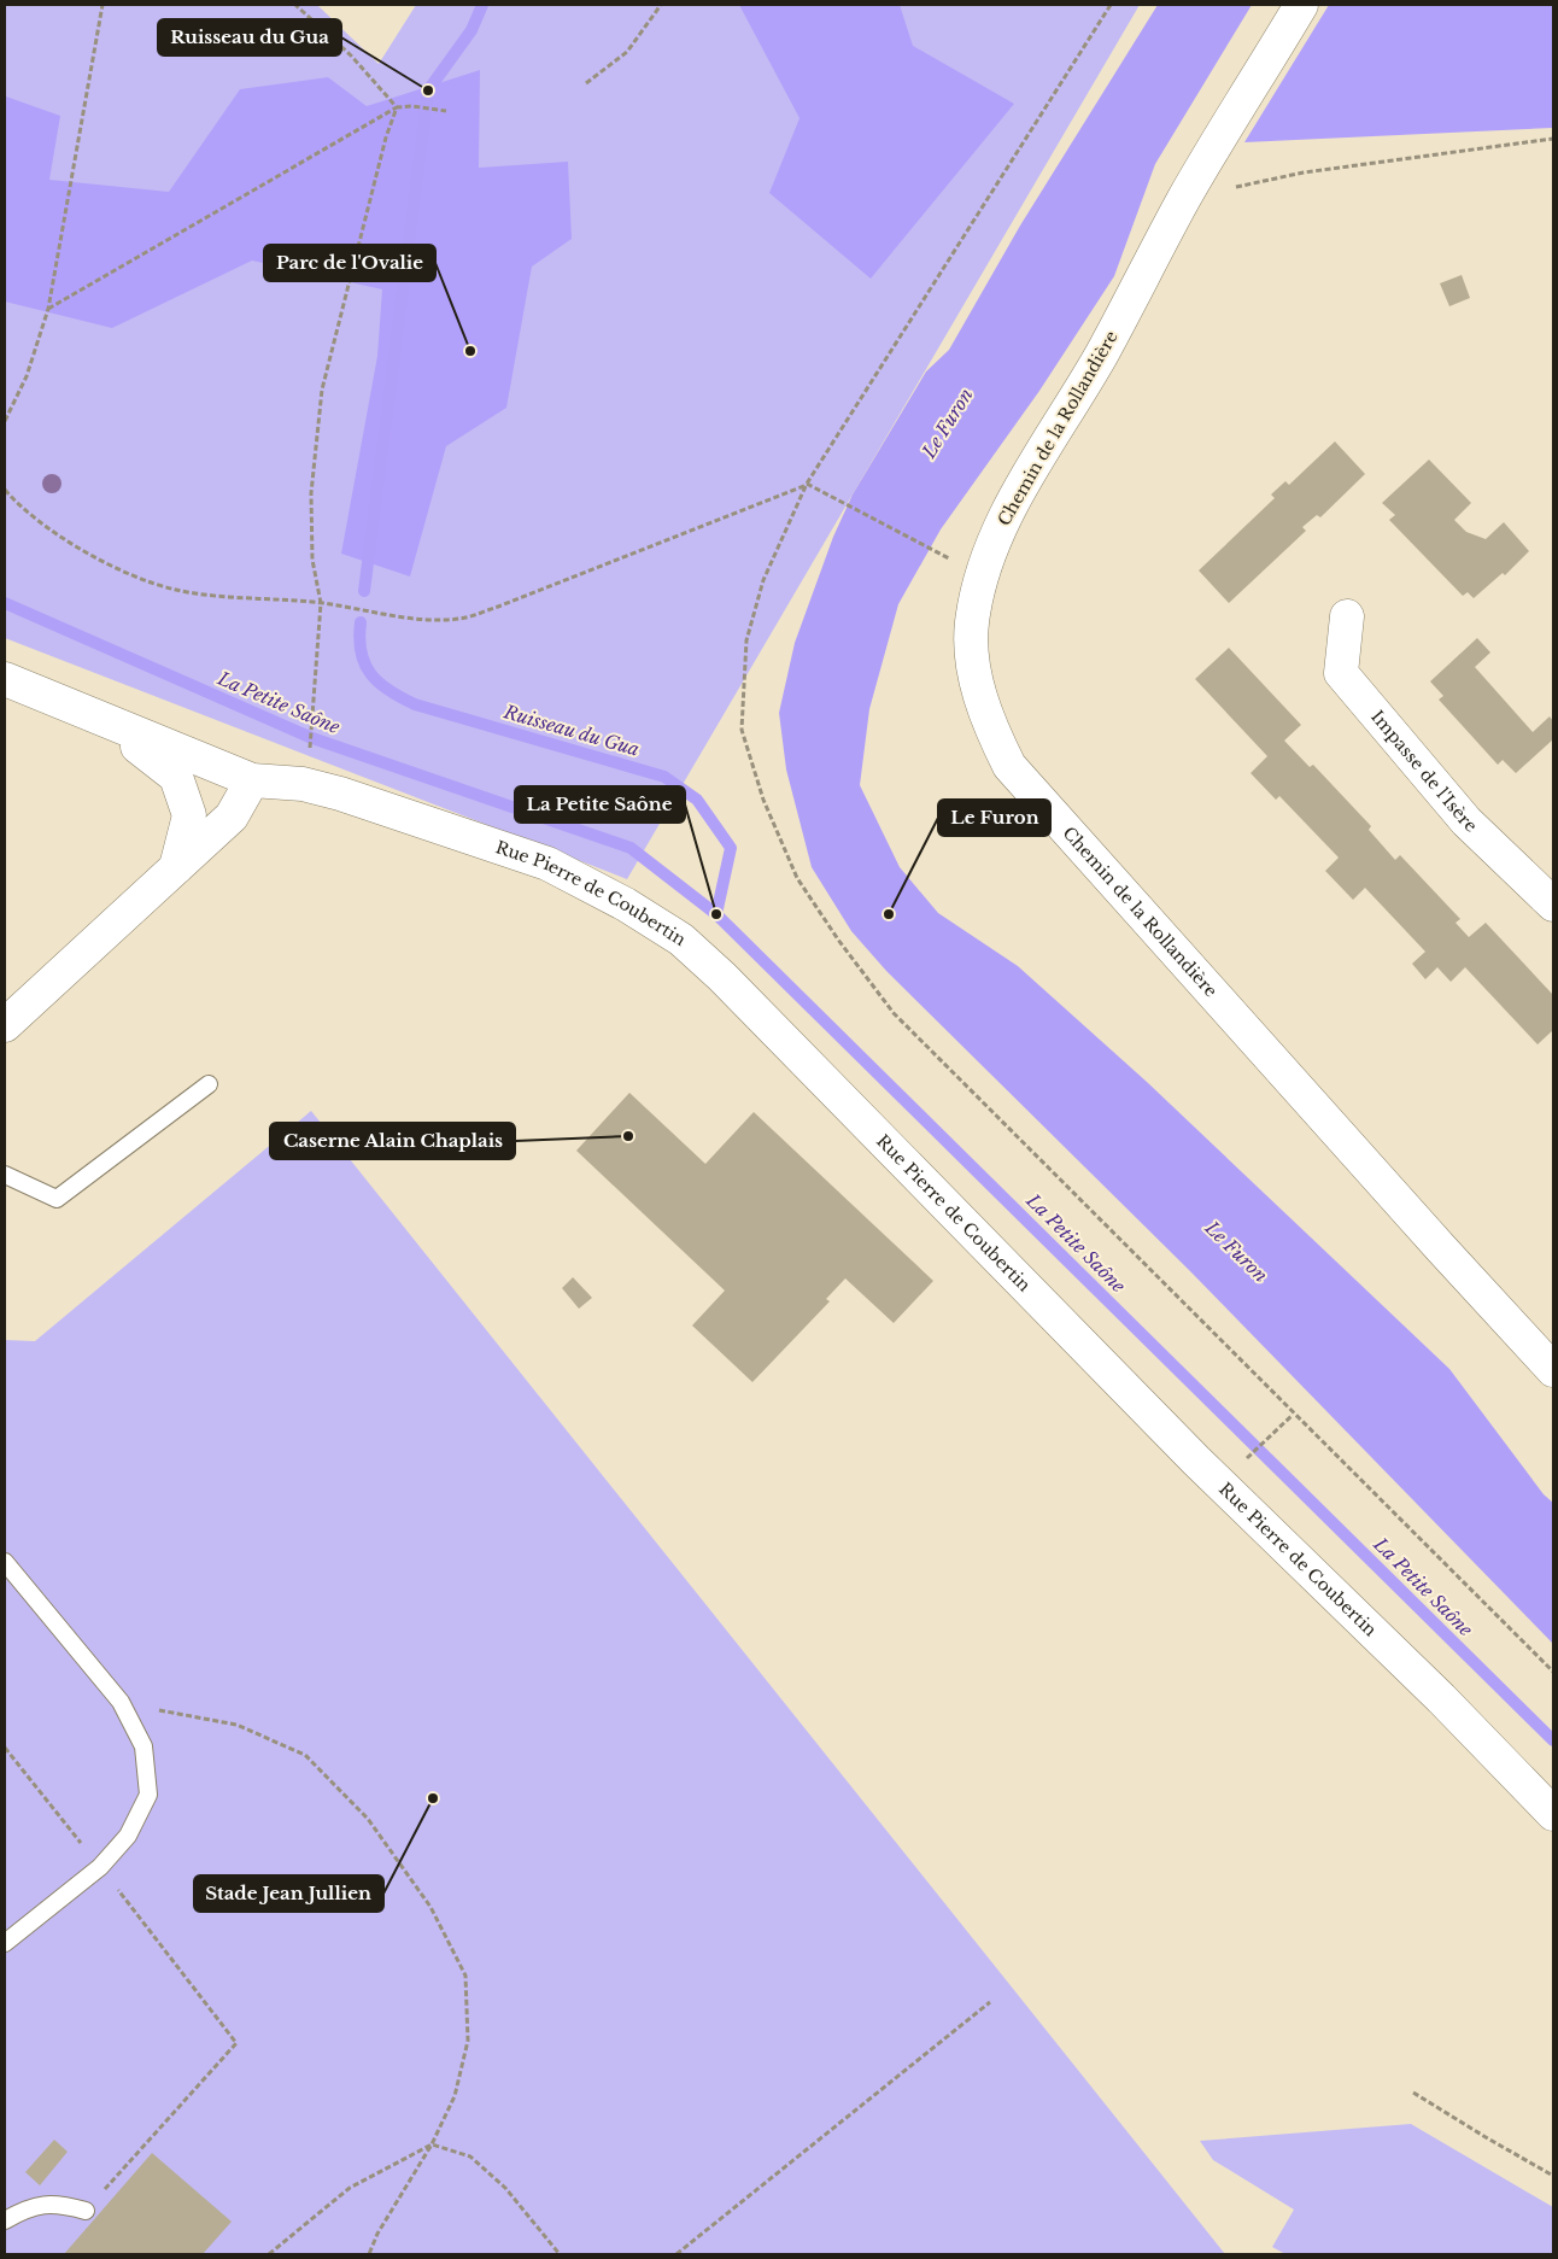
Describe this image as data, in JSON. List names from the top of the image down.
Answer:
{
  "streets": {
    "street": ["Chemin de la Rollandière", "Impasse de l'Isère", "Rue Pierre de Coubertin"]
  },
  "water": ["Le Furon", "La Petite Saône", "Ruisseau du Gua"],
  "places": [
    "Ruisseau du Gua",
    "Parc de l'Ovalie",
    "La Petite Saône",
    "Le Furon",
    "Caserne Alain Chaplais",
    "Stade Jean Jullien"
  ]
}
